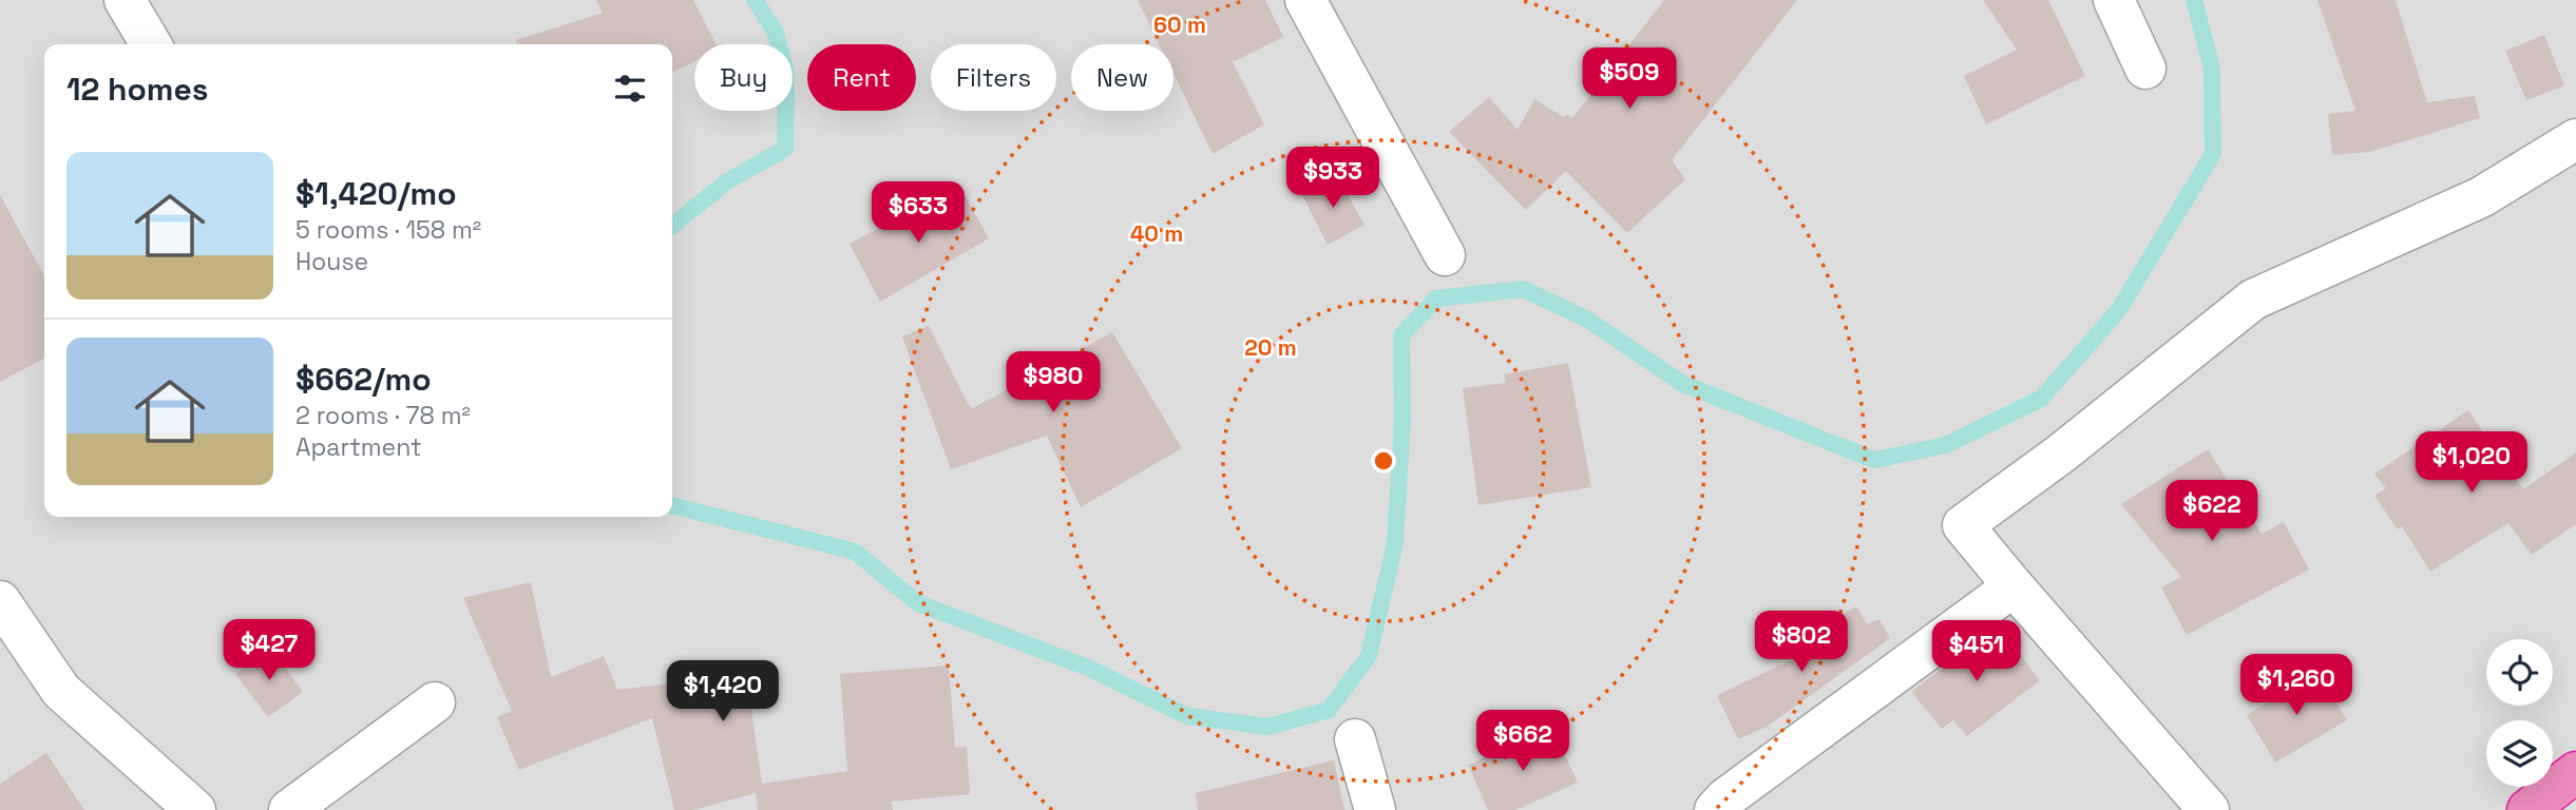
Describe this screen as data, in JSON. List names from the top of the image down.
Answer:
{
  "page": {
    "chip": [
      "Buy",
      "Rent",
      "Filters",
      "New"
    ],
    "heading": "12 homes",
    "price": [
      "$509",
      "$933",
      "$633",
      "$980",
      "$1,020",
      "$622",
      "$802",
      "$427",
      "$451",
      "$1,260",
      "$1,420",
      "$662"
    ],
    "list": [
      {
        "name": "$1,420/mo",
        "note": "5 rooms · 158 m² · House"
      },
      {
        "name": "$662/mo",
        "note": "2 rooms · 78 m² · Apartment"
      }
    ]
  },
  "rings": ["60 m", "40 m", "20 m"]
}
